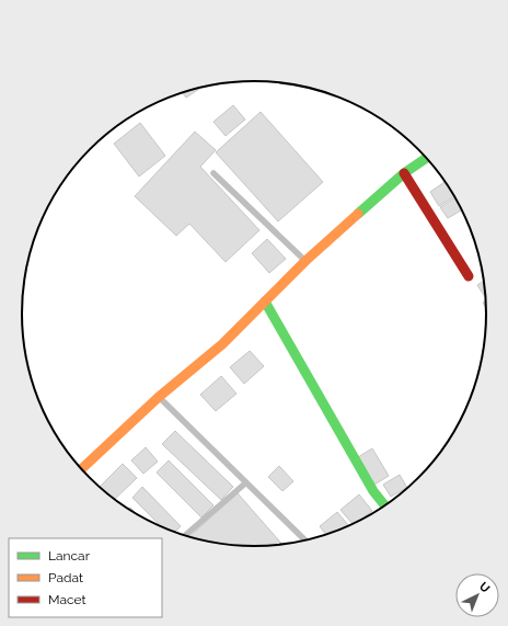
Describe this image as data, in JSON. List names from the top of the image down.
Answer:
{
  "legend": ["Lancar", "Padat", "Macet"],
  "north": "top right"
}
